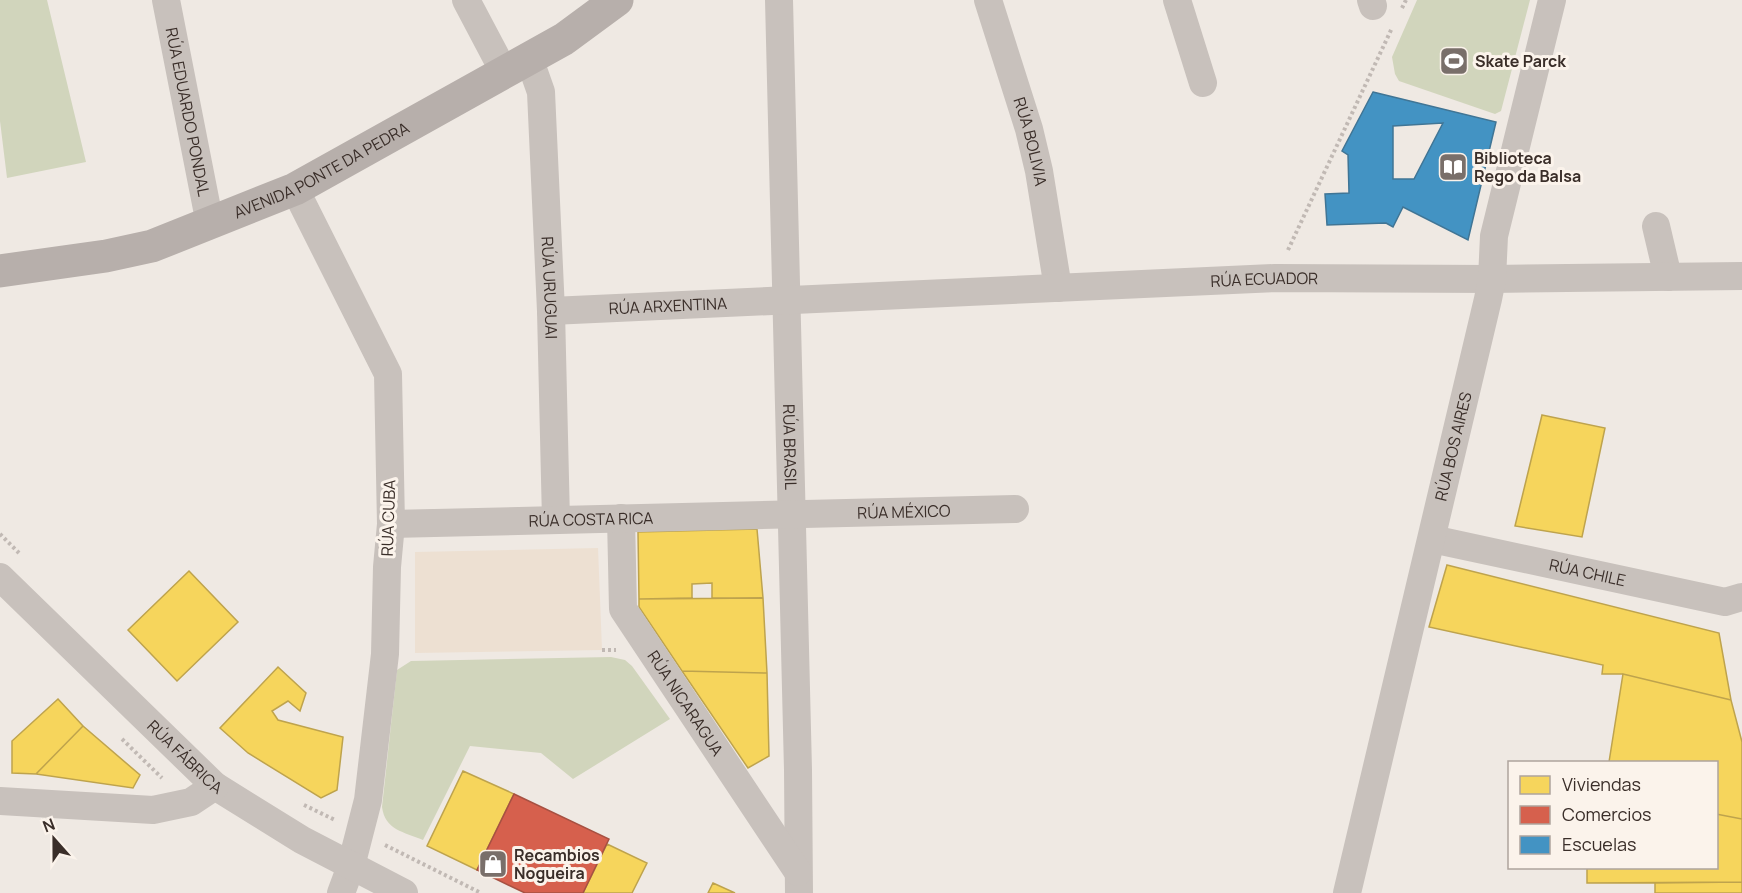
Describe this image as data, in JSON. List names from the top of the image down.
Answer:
{
  "streets": {
    "main road": ["AVENIDA PONTE DA PEDRA"],
    "street": [
      "RÚA EDUARDO PONDAL",
      "RÚA BOLIVIA",
      "RÚA ECUADOR",
      "RÚA URUGUAI",
      "RÚA ARXENTINA",
      "RÚA BRASIL",
      "RÚA BOS AIRES",
      "RÚA MÉXICO",
      "RÚA CUBA",
      "RÚA COSTA RICA",
      "RÚA CHILE",
      "RÚA NICARAGUA",
      "RÚA FÁBRICA"
    ]
  },
  "crossings": [
    ["RÚA EDUARDO PONDAL", "AVENIDA PONTE DA PEDRA"],
    ["RÚA BOLIVIA", "RÚA ECUADOR"],
    ["AVENIDA PONTE DA PEDRA", "RÚA URUGUAI"],
    ["AVENIDA PONTE DA PEDRA", "RÚA CUBA"],
    ["RÚA ECUADOR", "RÚA ARXENTINA"],
    ["RÚA ECUADOR", "RÚA BRASIL"],
    ["RÚA ECUADOR", "RÚA BOS AIRES"],
    ["RÚA URUGUAI", "RÚA ARXENTINA"],
    ["RÚA URUGUAI", "RÚA COSTA RICA"],
    ["RÚA ARXENTINA", "RÚA BRASIL"],
    ["RÚA BRASIL", "RÚA MÉXICO"],
    ["RÚA BRASIL", "RÚA COSTA RICA"],
    ["RÚA BRASIL", "RÚA NICARAGUA"],
    ["RÚA BOS AIRES", "RÚA CHILE"],
    ["RÚA MÉXICO", "RÚA COSTA RICA"],
    ["RÚA CUBA", "RÚA COSTA RICA"],
    ["RÚA CUBA", "RÚA FÁBRICA"],
    ["RÚA COSTA RICA", "RÚA NICARAGUA"]
  ],
  "places": {
    "sports": ["Skate Parck"],
    "library": ["Biblioteca Rego da Balsa"],
    "shop": ["Recambios Nogueira"]
  },
  "legend": ["Viviendas", "Comercios", "Escuelas"],
  "north": "top"
}
